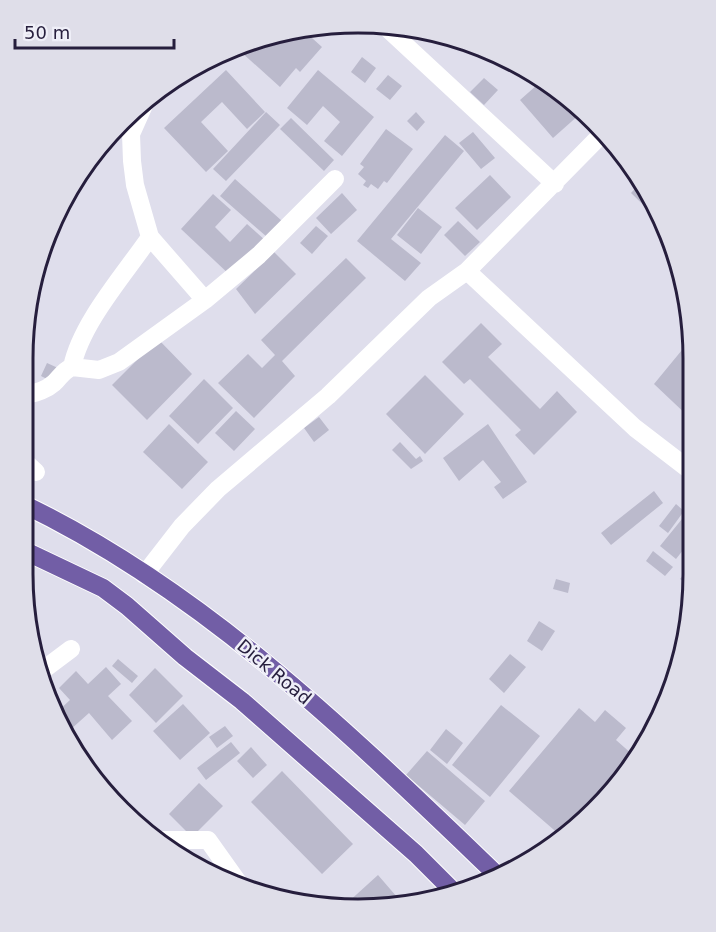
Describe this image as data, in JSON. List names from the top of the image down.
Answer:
{
  "streets": {
    "main road": ["Dick Road"]
  },
  "scale_bar": "50 m"
}
